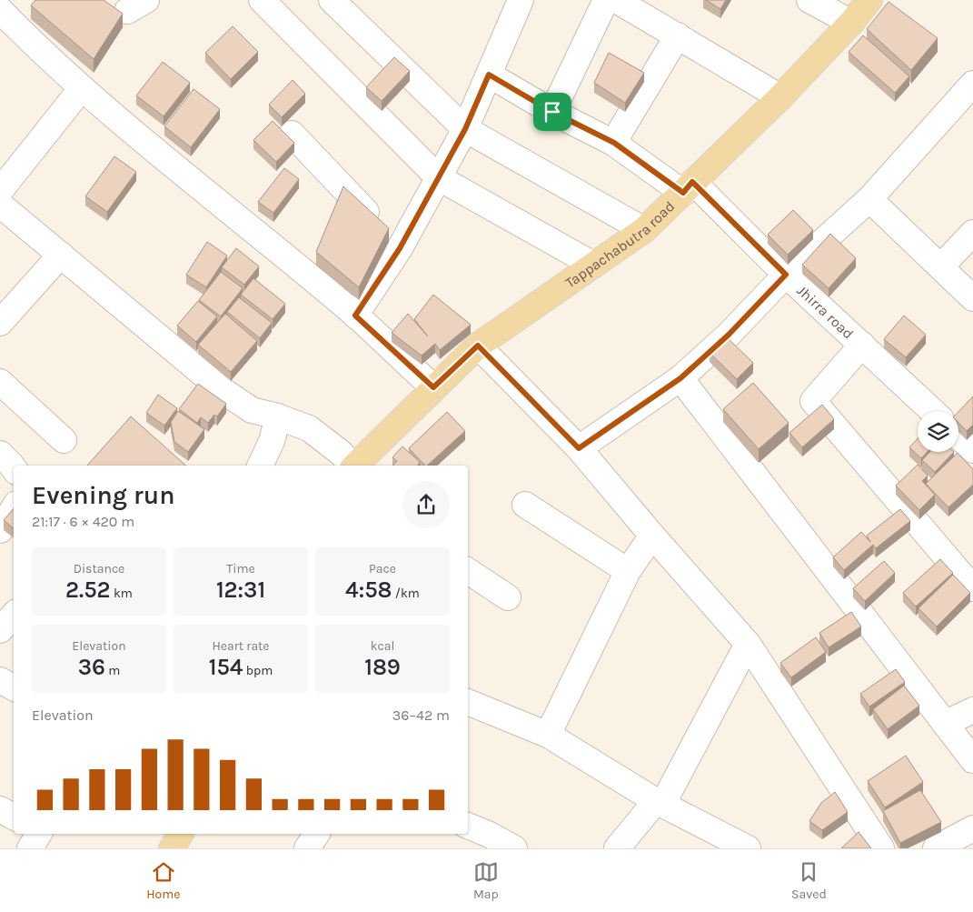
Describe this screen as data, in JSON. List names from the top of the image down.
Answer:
{
  "streets": {
    "main road": ["Tappachabutra road"],
    "street": ["Jhirra road"]
  },
  "crossings": [
    ["Tappachabutra road", "Jhirra road"]
  ],
  "page": {
    "heading": ["Evening run", "21:17 · 6 × 420 m"],
    "stats": [
      ["Distance", "2.52 km"],
      ["Time", "12:31"],
      ["Pace", "4:58 /km"],
      ["Elevation", "36 m"],
      ["Heart rate", "154 bpm"],
      ["kcal", "189"]
    ],
    "chart": ["Elevation", "36–42 m"],
    "tabs": ["Home", "Map", "Saved"]
  }
}
